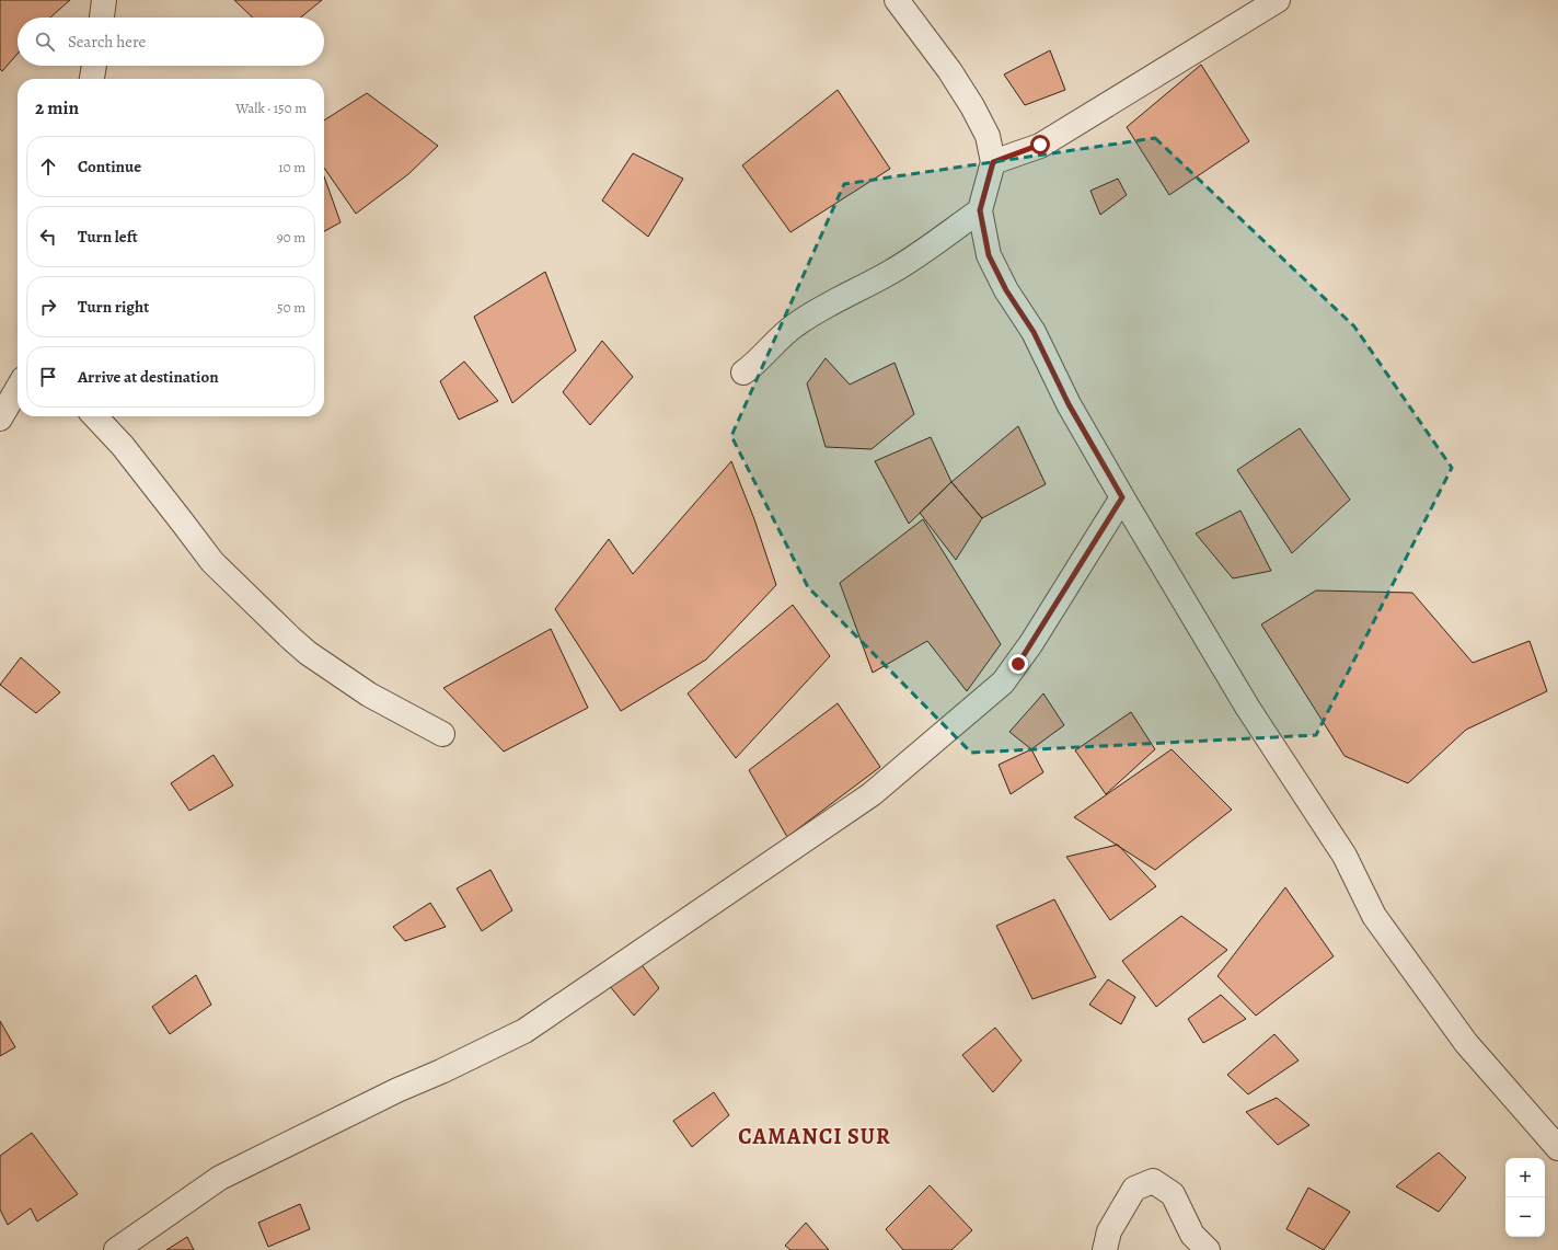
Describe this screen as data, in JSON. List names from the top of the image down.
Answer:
{
  "districts": ["CAMANCI SUR"],
  "page": {
    "search": "Search here",
    "heading": ["2 min", "Walk · 150 m"],
    "list": [
      ["Continue", "10 m"],
      ["Turn left", "90 m"],
      ["Turn right", "50 m"],
      "Arrive at destination"
    ],
    "map_buttons": ["+", "−"]
  }
}
